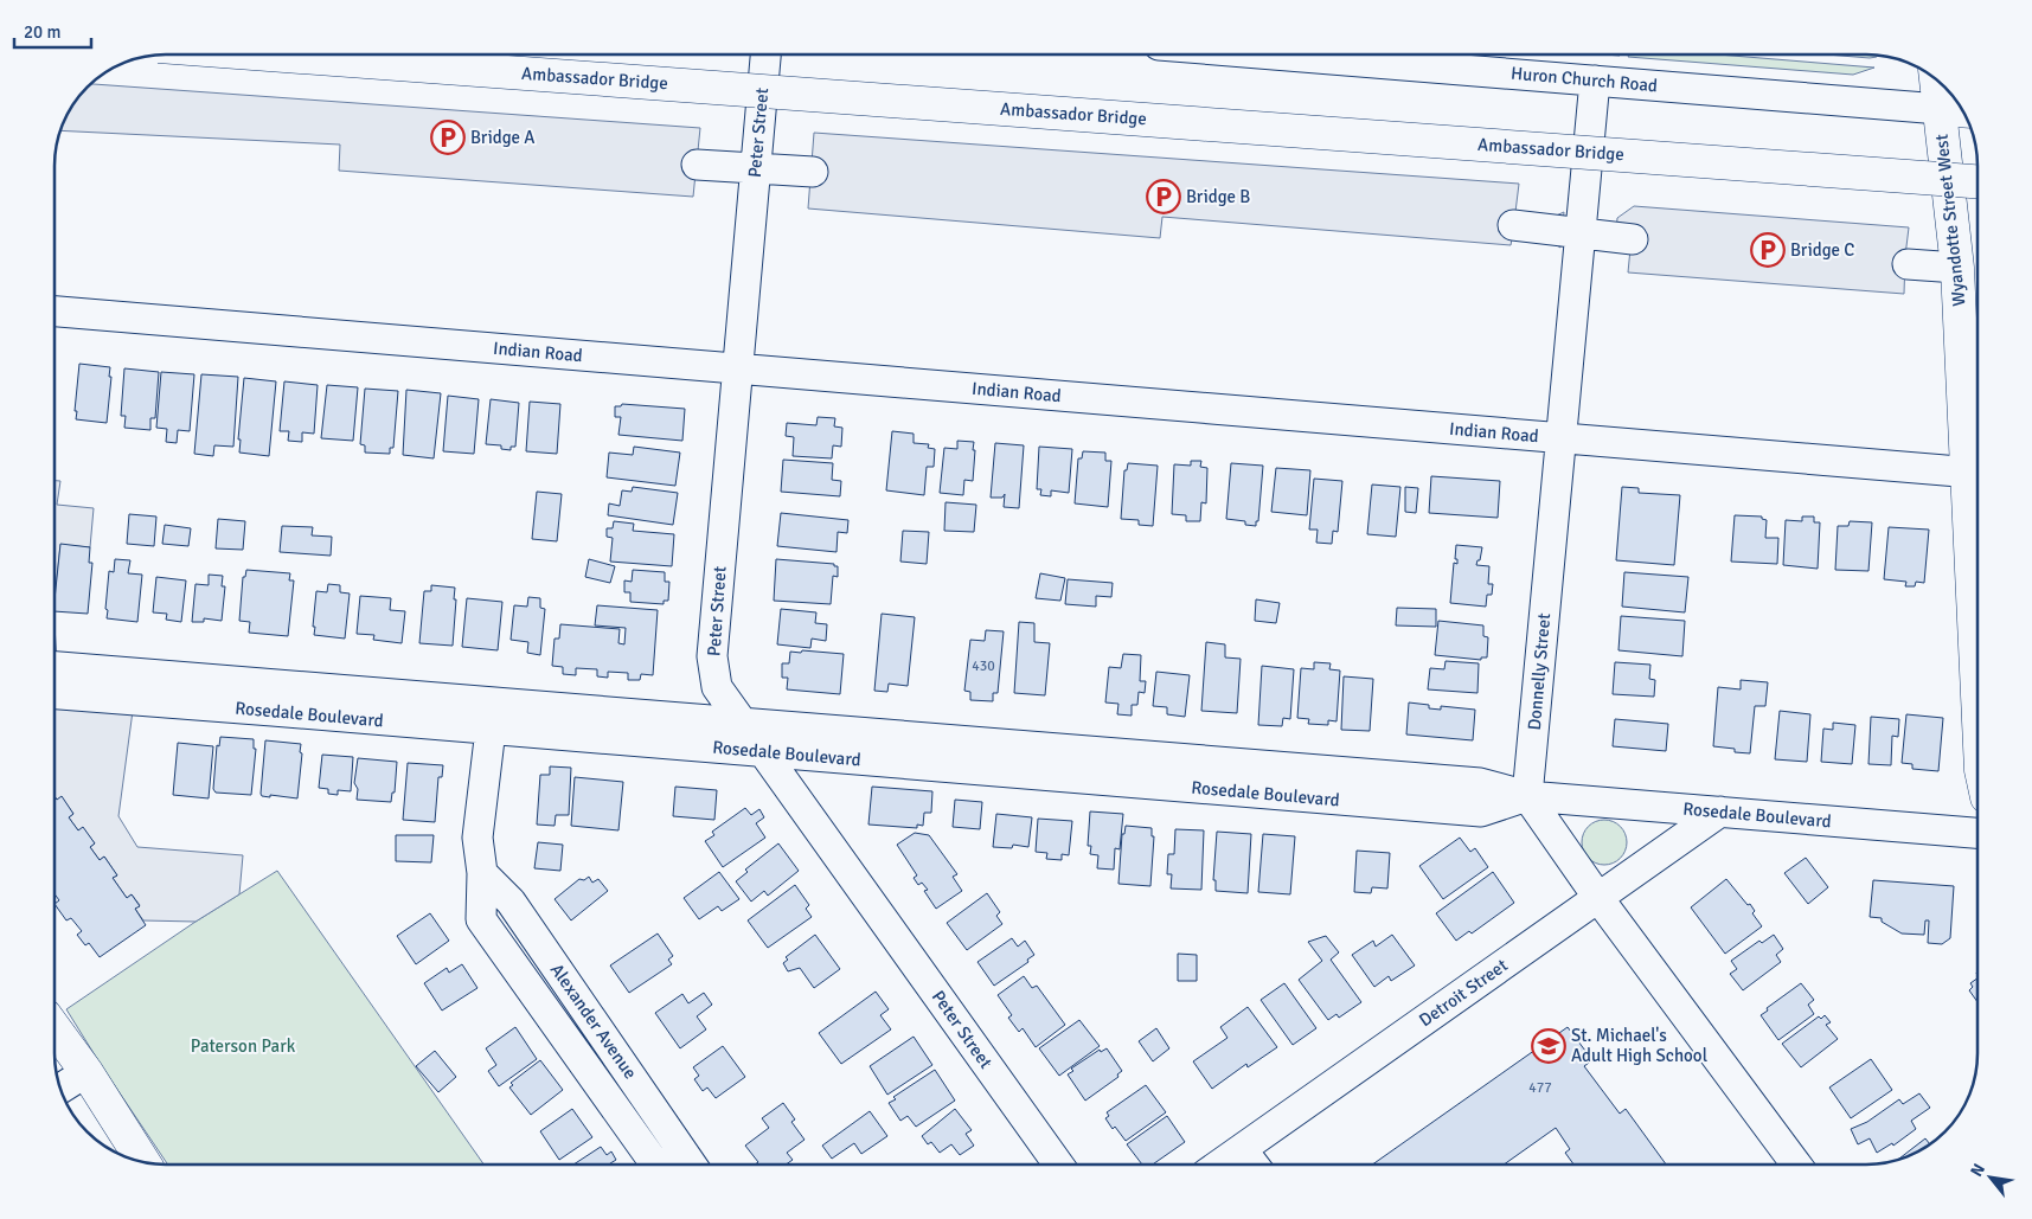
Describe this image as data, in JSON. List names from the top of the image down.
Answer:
{
  "streets": {
    "main road": ["Ambassador Bridge", "Huron Church Road", "Wyandotte Street West"],
    "street": [
      "Peter Street",
      "Indian Road",
      "Donnelly Street",
      "Rosedale Boulevard",
      "Detroit Street",
      "Alexander Avenue"
    ]
  },
  "crossings": [
    ["Huron Church Road", "Wyandotte Street West"],
    ["Huron Church Road", "Donnelly Street"],
    ["Peter Street", "Indian Road"],
    ["Peter Street", "Rosedale Boulevard"],
    ["Wyandotte Street West", "Indian Road"],
    ["Indian Road", "Donnelly Street"],
    ["Donnelly Street", "Rosedale Boulevard"],
    ["Rosedale Boulevard", "Detroit Street"],
    ["Rosedale Boulevard", "Alexander Avenue"]
  ],
  "parks": ["Paterson Park"],
  "places": {
    "parking": ["Bridge A", "Bridge B", "Bridge C"],
    "school or university": ["St. Michael's Adult High School"]
  },
  "house_numbers": ["430", "477"],
  "scale_bar": "20 m",
  "north": "top left"
}
